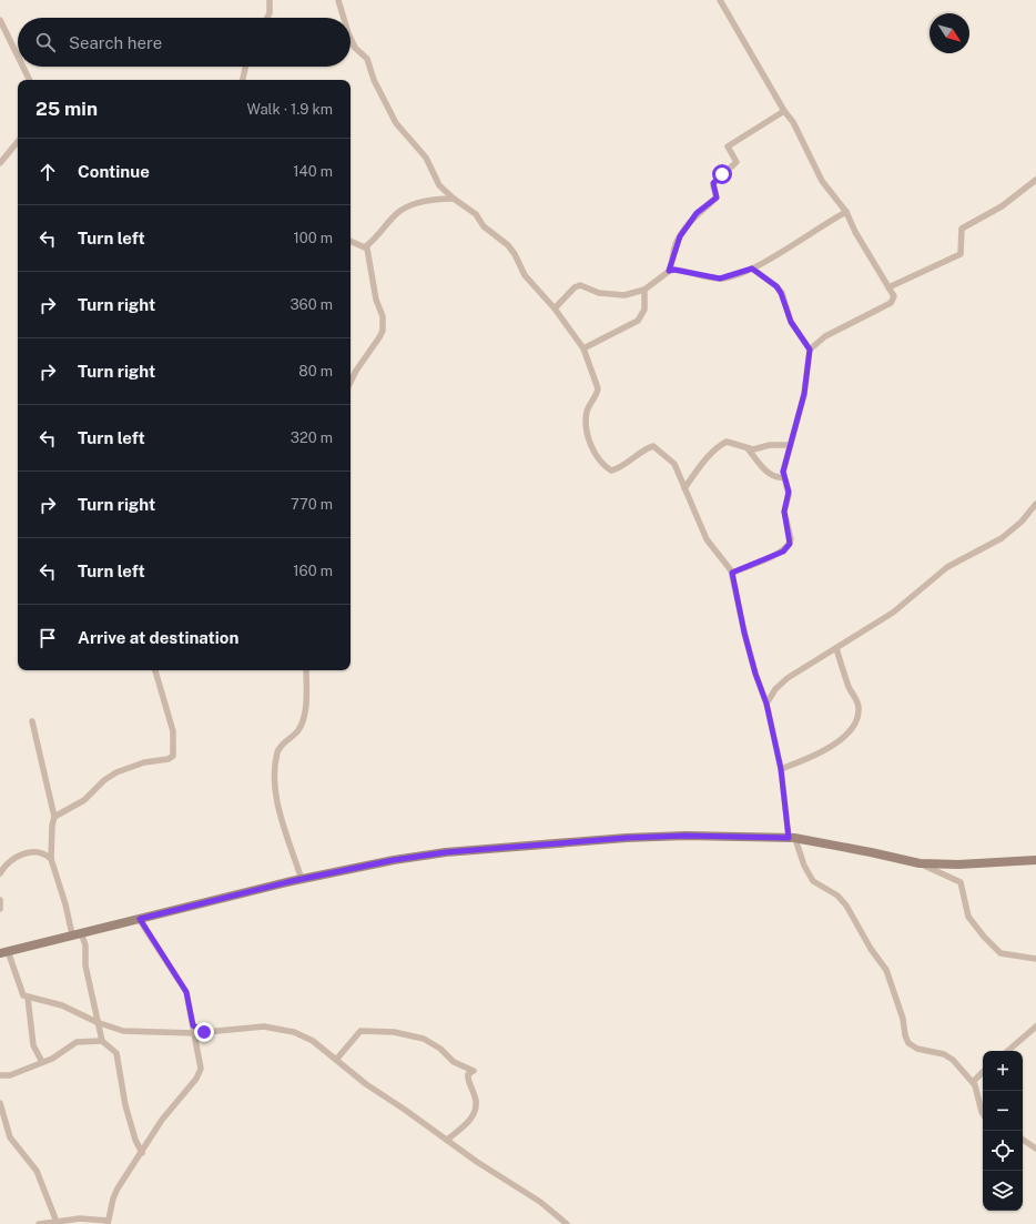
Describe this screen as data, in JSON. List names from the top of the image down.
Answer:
{
  "north": "bottom right",
  "page": {
    "search": "Search here",
    "heading": ["25 min", "Walk · 1.9 km"],
    "list": [
      ["Continue", "140 m"],
      ["Turn left", "100 m"],
      ["Turn right", "360 m"],
      ["Turn right", "80 m"],
      ["Turn left", "320 m"],
      ["Turn right", "770 m"],
      ["Turn left", "160 m"],
      "Arrive at destination"
    ],
    "map_buttons": ["+", "−"]
  }
}
